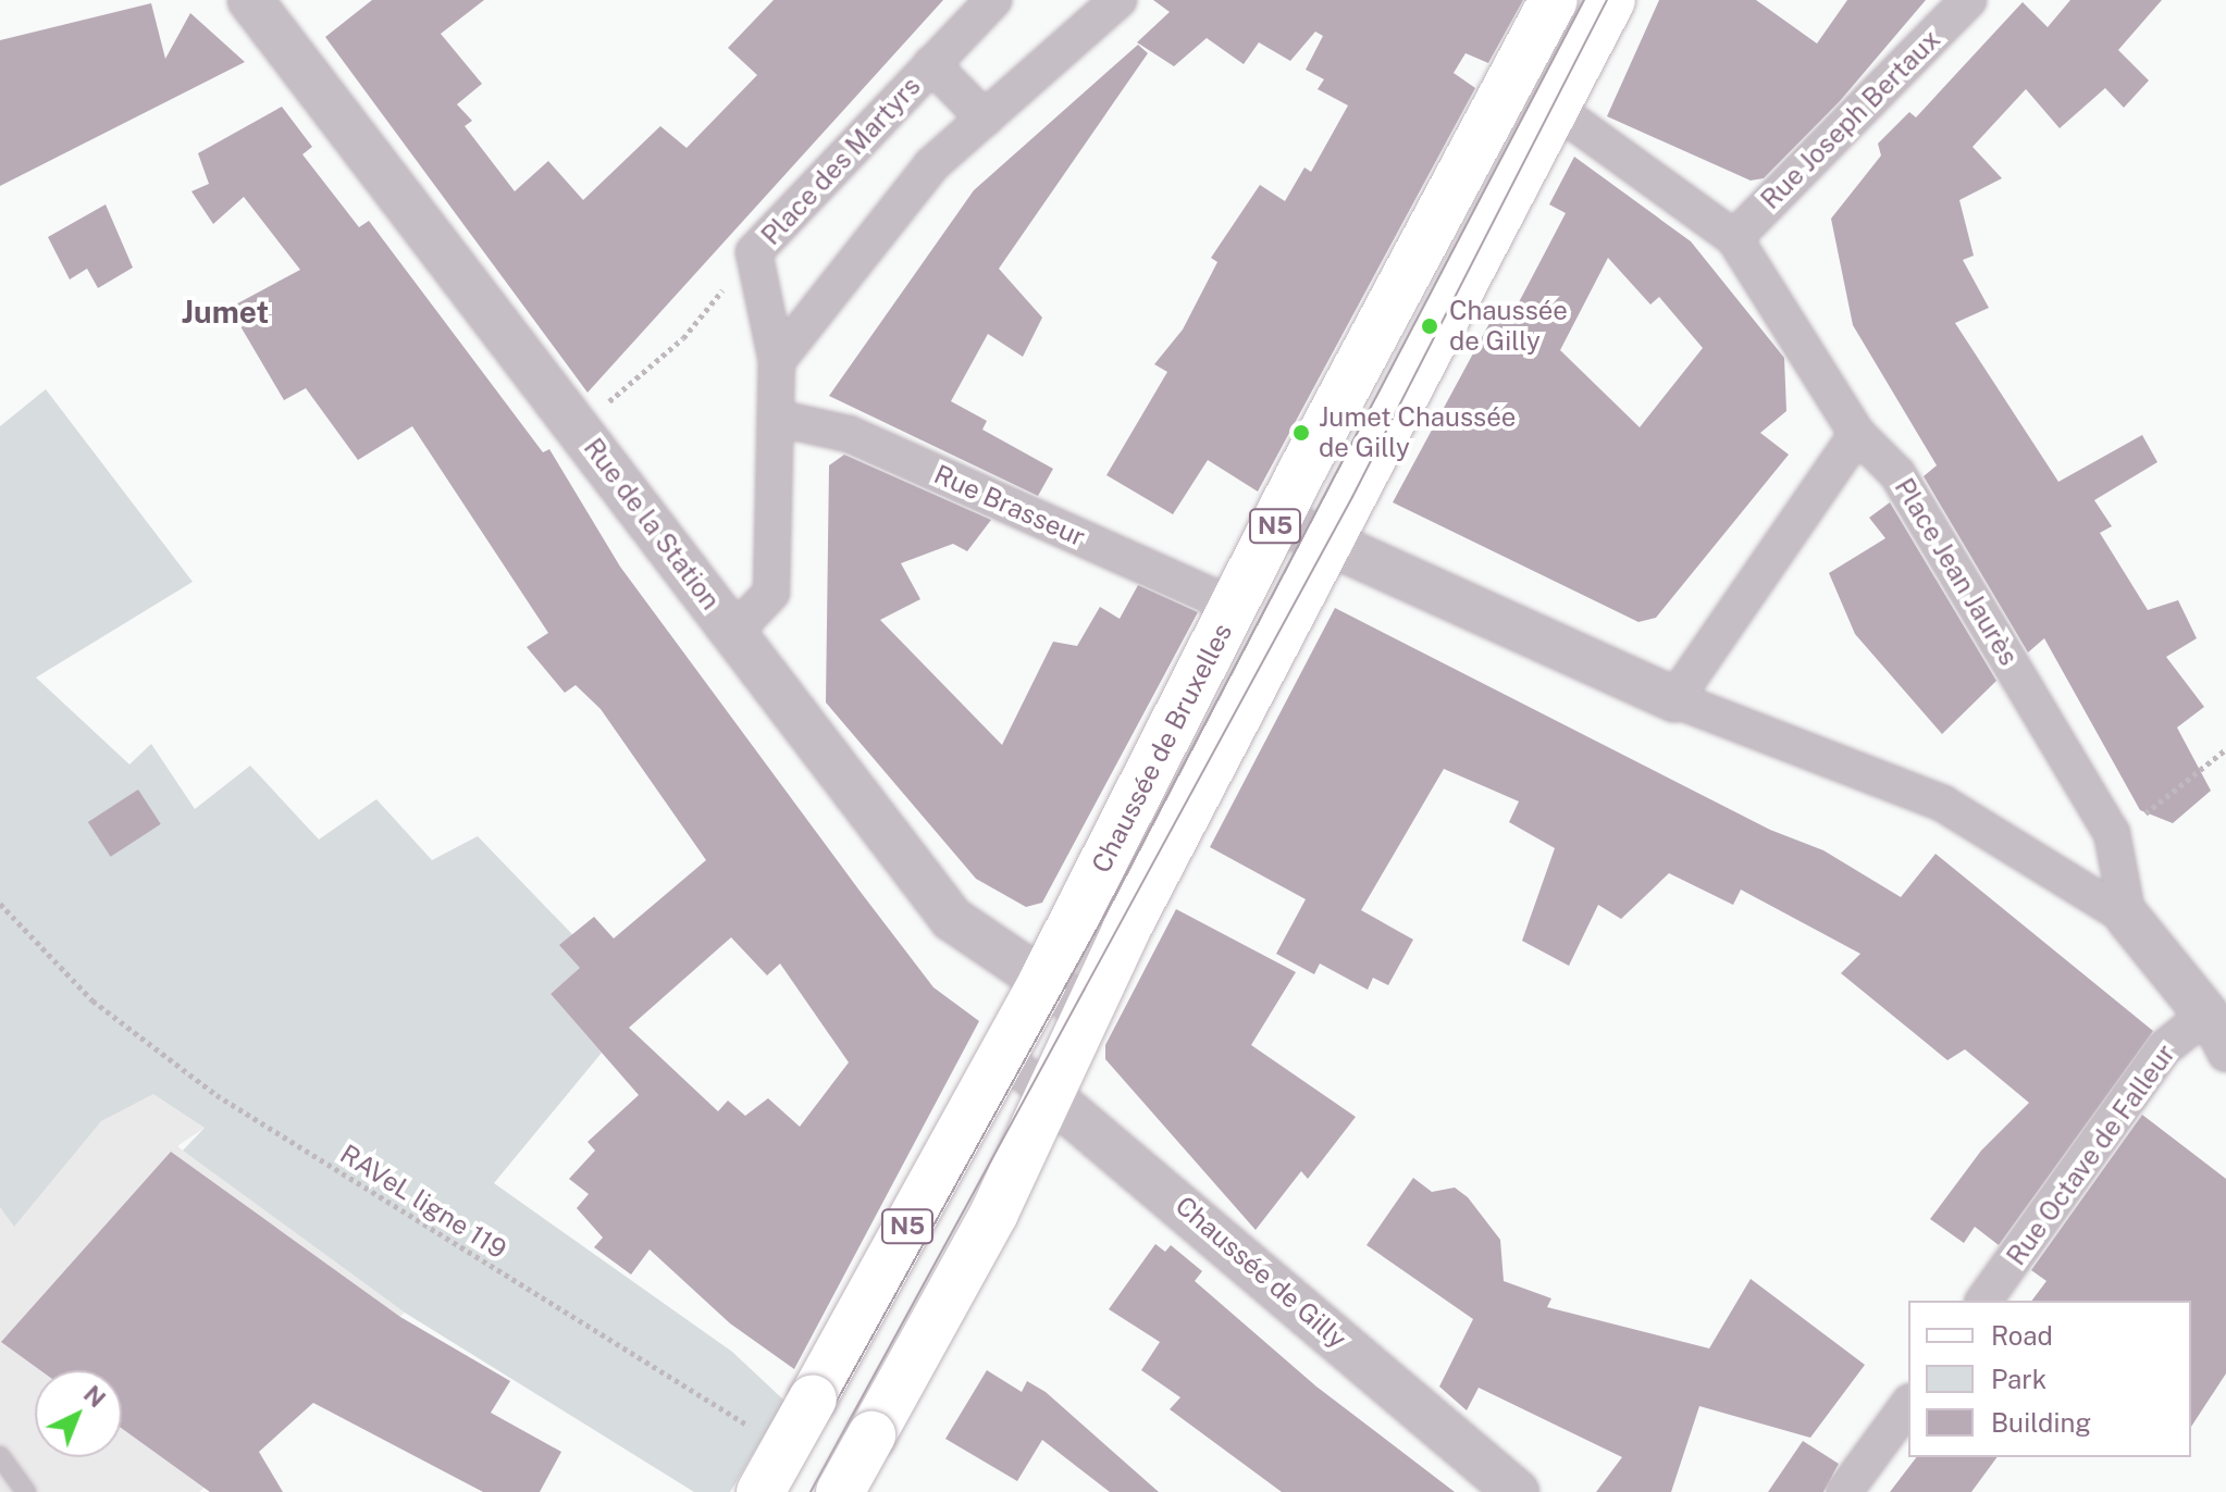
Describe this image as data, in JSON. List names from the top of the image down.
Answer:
{
  "streets": {
    "main road": ["N5", "Chaussée de Bruxelles"],
    "street": [
      "Rue Joseph Bertaux",
      "Place des Martyrs",
      "Rue Brasseur",
      "Rue de la Station",
      "Place Jean Jaurès",
      "Rue Octave de Falleur",
      "Chaussée de Gilly"
    ],
    "path": ["RAVeL ligne 119"]
  },
  "crossings": [
    ["Place des Martyrs", "Rue Brasseur"],
    ["Place des Martyrs", "Rue de la Station"],
    ["Rue Brasseur", "Chaussée de Bruxelles"],
    ["Rue de la Station", "Chaussée de Bruxelles"],
    ["Place Jean Jaurès", "Chaussée de Bruxelles"],
    ["Place Jean Jaurès", "Rue Octave de Falleur"],
    ["Chaussée de Bruxelles", "Chaussée de Gilly"]
  ],
  "districts": ["Jumet"],
  "places": ["Chaussée de Gilly", "Jumet Chaussée de Gilly"],
  "legend": ["Road", "Park", "Building"],
  "north": "top right"
}
